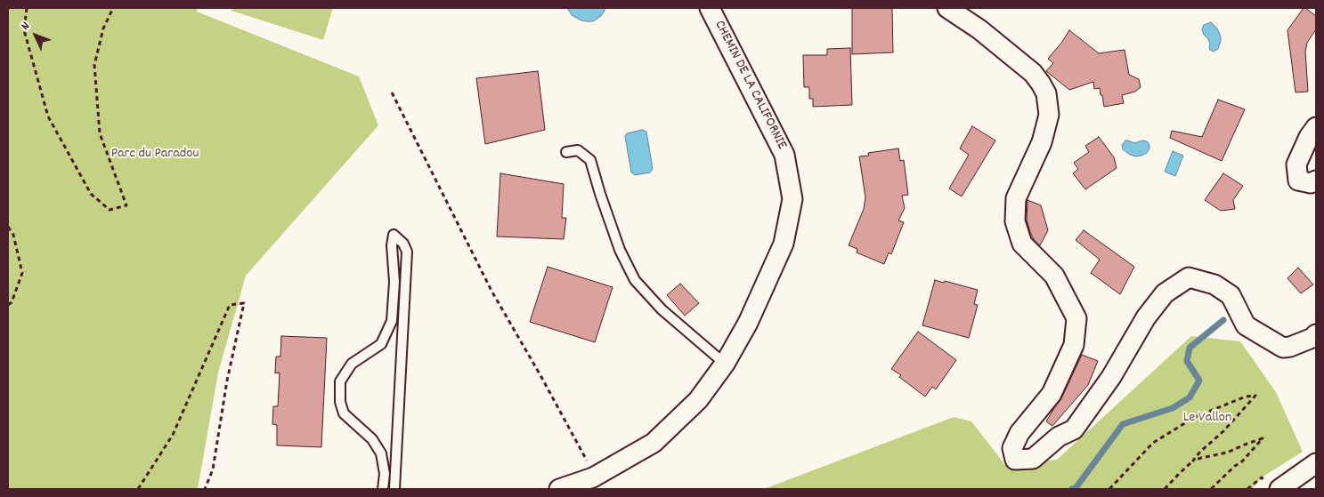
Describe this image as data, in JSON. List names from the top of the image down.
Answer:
{
  "streets": {
    "street": ["CHEMIN DE LA CALIFORNIE"]
  },
  "parks": ["Parc du Paradou", "Le Vallon"],
  "north": "top left"
}
